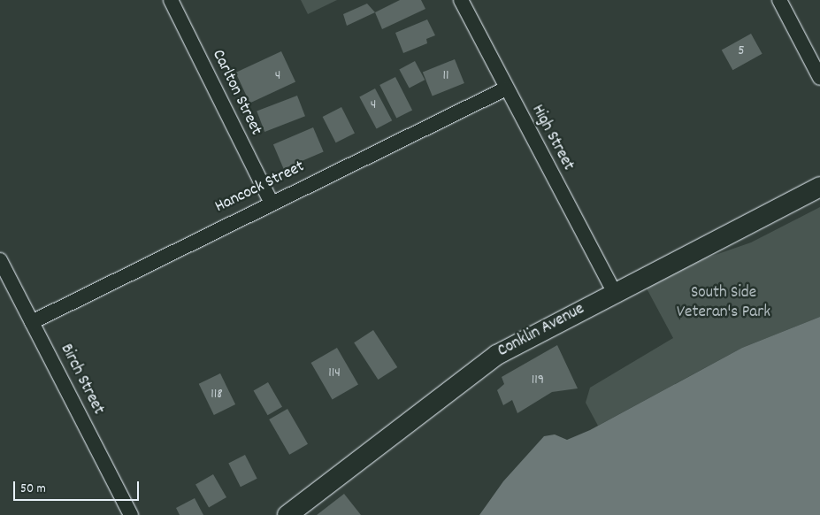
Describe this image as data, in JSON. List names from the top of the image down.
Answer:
{
  "streets": {
    "main road": ["Conklin Avenue"],
    "street": [
      "Carlton Street",
      "High Street",
      "Hancock Street",
      "Birch Street"
    ]
  },
  "crossings": [
    ["Carlton Street", "Hancock Street"],
    ["High Street", "Hancock Street"],
    ["High Street", "Conklin Avenue"],
    ["Hancock Street", "Birch Street"]
  ],
  "parks": ["South Side Veteran's Park"],
  "house_numbers": [
    "5",
    "4",
    "11",
    "4",
    "114",
    "119",
    "118"
  ],
  "scale_bar": "50 m"
}
